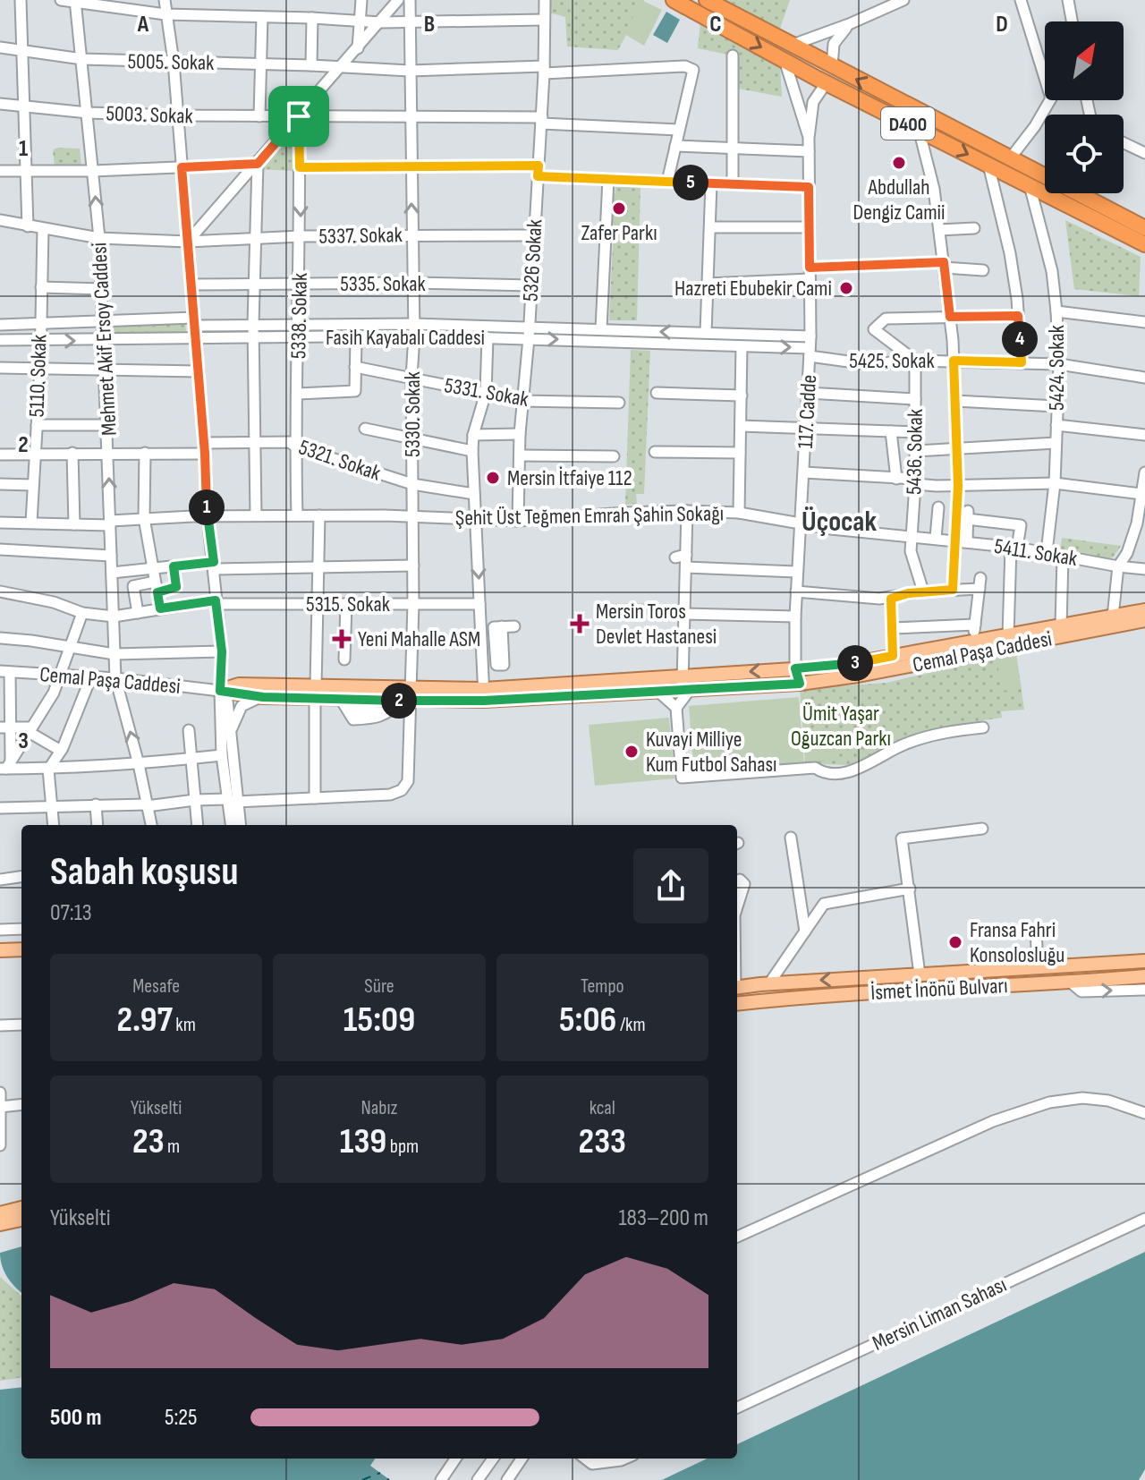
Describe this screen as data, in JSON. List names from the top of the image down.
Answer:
{
  "streets": {
    "highway": ["D400"],
    "main road": ["Cemal Paşa Caddesi", "İsmet İnönü Bulvarı"],
    "street": [
      "5005. Sokak",
      "5003. Sokak",
      "5337. Sokak",
      "5326 Sokak",
      "5335. Sokak",
      "5338. Sokak",
      "Fasih Kayabalı Caddesi",
      "Mehmet Akif Ersoy Caddesi",
      "5425. Sokak",
      "5424. Sokak",
      "5110. Sokak",
      "5331. Sokak",
      "117. Cadde",
      "5330. Sokak",
      "5436. Sokak",
      "5321. Sokak",
      "Şehit Üst Teğmen Emrah Şahin Sokağı",
      "5411. Sokak",
      "5315. Sokak",
      "Mersin Liman Sahası"
    ]
  },
  "crossings": [
    ["5005. Sokak", "5003. Sokak"],
    ["5005. Sokak", "5326 Sokak"],
    ["5005. Sokak", "Mehmet Akif Ersoy Caddesi"],
    ["5005. Sokak", "5330. Sokak"],
    ["5003. Sokak", "5326 Sokak"],
    ["5003. Sokak", "5338. Sokak"],
    ["5003. Sokak", "Mehmet Akif Ersoy Caddesi"],
    ["5003. Sokak", "5330. Sokak"],
    ["D400", "5424. Sokak"],
    ["D400", "117. Cadde"],
    ["5337. Sokak", "5326 Sokak"],
    ["5337. Sokak", "5338. Sokak"],
    ["5337. Sokak", "Mehmet Akif Ersoy Caddesi"],
    ["5337. Sokak", "5110. Sokak"],
    ["5337. Sokak", "5330. Sokak"],
    ["5326 Sokak", "5335. Sokak"],
    ["5326 Sokak", "Fasih Kayabalı Caddesi"],
    ["5326 Sokak", "5331. Sokak"],
    ["5326 Sokak", "Şehit Üst Teğmen Emrah Şahin Sokağı"],
    ["5335. Sokak", "5338. Sokak"],
    ["5335. Sokak", "5330. Sokak"],
    ["5338. Sokak", "Fasih Kayabalı Caddesi"],
    ["5338. Sokak", "5321. Sokak"],
    ["5338. Sokak", "Şehit Üst Teğmen Emrah Şahin Sokağı"],
    ["Fasih Kayabalı Caddesi", "Mehmet Akif Ersoy Caddesi"],
    ["Fasih Kayabalı Caddesi", "5425. Sokak"],
    ["Fasih Kayabalı Caddesi", "5110. Sokak"],
    ["Fasih Kayabalı Caddesi", "117. Cadde"],
    ["Fasih Kayabalı Caddesi", "5330. Sokak"],
    ["Mehmet Akif Ersoy Caddesi", "5321. Sokak"],
    ["Mehmet Akif Ersoy Caddesi", "Şehit Üst Teğmen Emrah Şahin Sokağı"],
    ["Mehmet Akif Ersoy Caddesi", "5315. Sokak"],
    ["Mehmet Akif Ersoy Caddesi", "Cemal Paşa Caddesi"],
    ["5425. Sokak", "5424. Sokak"],
    ["5425. Sokak", "117. Cadde"],
    ["5425. Sokak", "5436. Sokak"],
    ["5424. Sokak", "5411. Sokak"],
    ["5110. Sokak", "5321. Sokak"],
    ["5110. Sokak", "Şehit Üst Teğmen Emrah Şahin Sokağı"],
    ["5331. Sokak", "5330. Sokak"],
    ["117. Cadde", "Şehit Üst Teğmen Emrah Şahin Sokağı"],
    ["117. Cadde", "5411. Sokak"],
    ["117. Cadde", "Cemal Paşa Caddesi"],
    ["5330. Sokak", "5321. Sokak"],
    ["5330. Sokak", "Şehit Üst Teğmen Emrah Şahin Sokağı"],
    ["5330. Sokak", "5315. Sokak"],
    ["5330. Sokak", "Cemal Paşa Caddesi"],
    ["5436. Sokak", "5411. Sokak"],
    ["Şehit Üst Teğmen Emrah Şahin Sokağı", "5411. Sokak"]
  ],
  "districts": ["Üçocak"],
  "parks": ["Ümit Yaşar Oğuzcan Parkı"],
  "places": {
    "other": [
      "Abdullah Dengiz Camii",
      "Zafer Parkı",
      "Hazreti Ebubekir Cami",
      "Mersin İtfaiye 112",
      "Kuvayi Milliye Kum Futbol Sahası",
      "Fransa Fahri Konsolosluğu"
    ],
    "health": ["Mersin Toros Devlet Hastanesi", "Yeni Mahalle ASM"]
  },
  "north": "top right",
  "page": {
    "pins": [
      "5",
      "4",
      "1",
      "3",
      "2"
    ],
    "heading": ["Sabah koşusu", "07:13"],
    "stats": [
      ["Mesafe", "2.97 km"],
      ["Süre", "15:09"],
      ["Tempo", "5:06 /km"],
      ["Yükselti", "23 m"],
      ["Nabız", "139 bpm"],
      ["kcal", "233"]
    ],
    "chart": ["Yükselti", "183–200 m"],
    "list": [
      {
        "name": "500 m",
        "note": "5:25"
      }
    ]
  },
  "grid": {
    "columns": [
      "A",
      "B",
      "C",
      "D"
    ],
    "rows": ["1", "2", "3"]
  }
}
